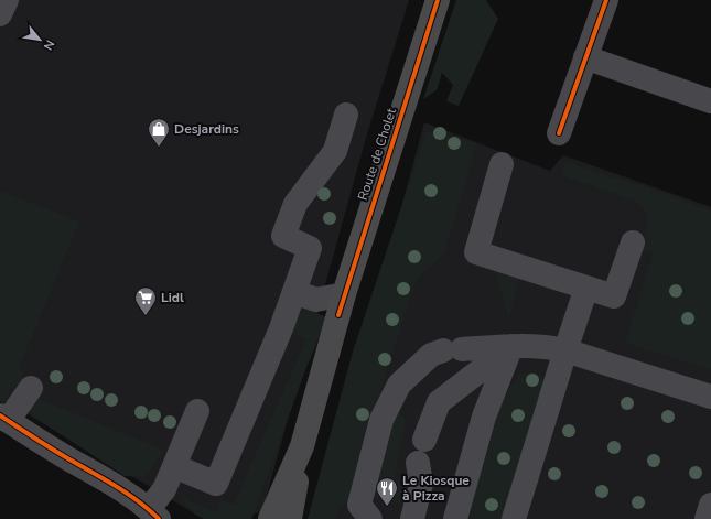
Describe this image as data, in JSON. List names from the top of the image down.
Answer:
{
  "streets": {
    "main road": ["Route de Cholet"]
  },
  "places": {
    "shop": ["Desjardins"],
    "supermarket": ["Lidl"],
    "restaurant": ["Le Kiosque à Pizza"]
  },
  "north": "bottom right"
}
